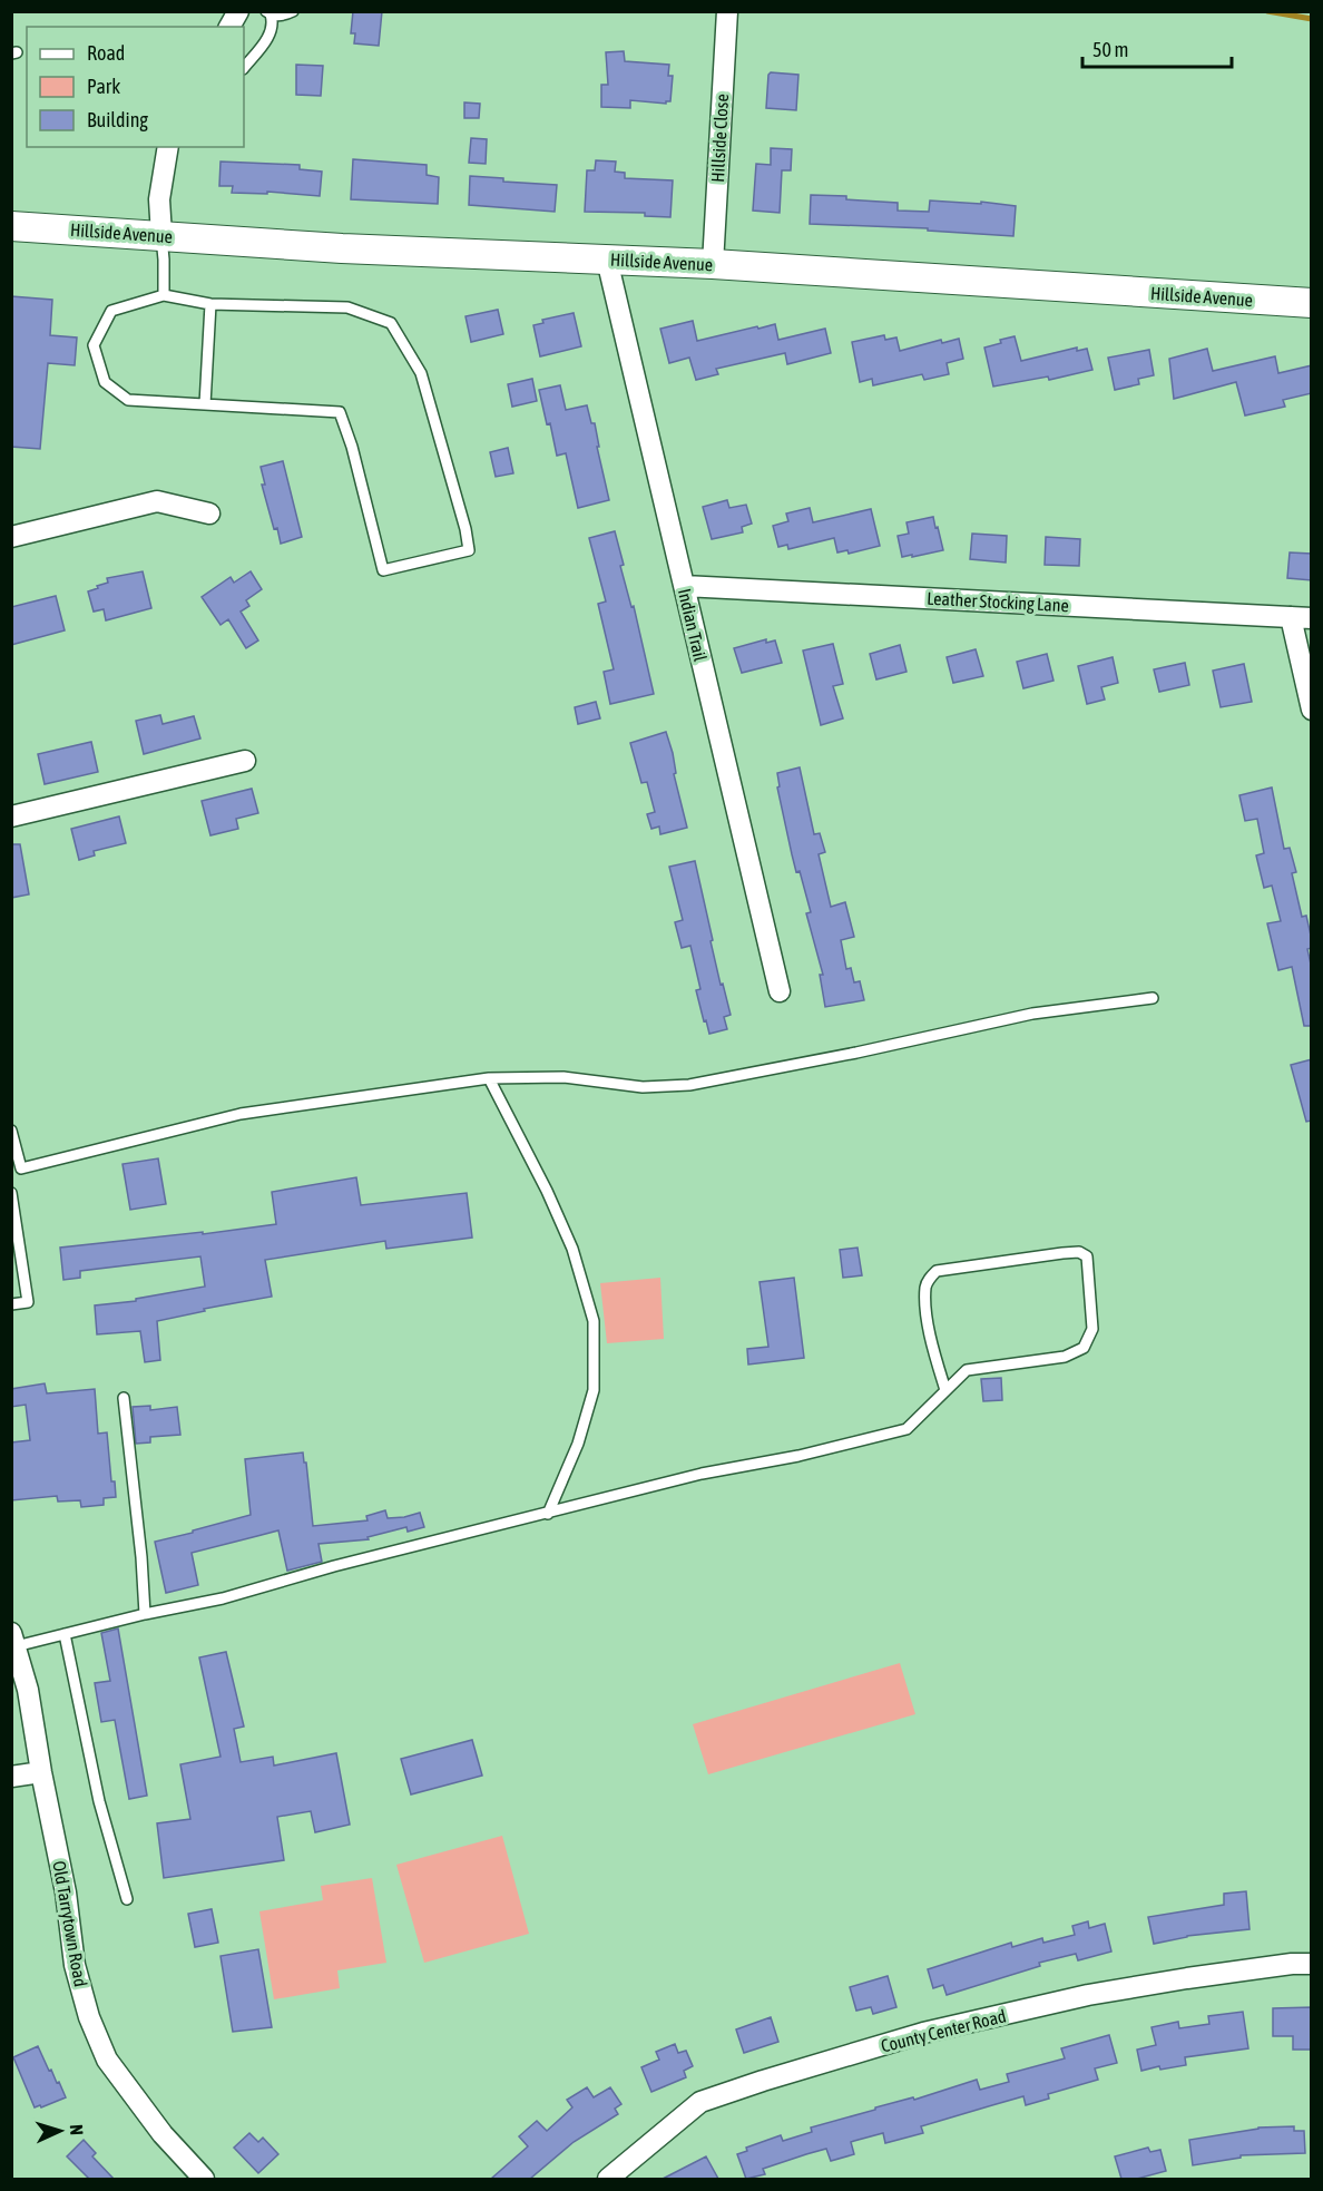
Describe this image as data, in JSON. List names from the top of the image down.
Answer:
{
  "streets": {
    "main road": ["Hillside Avenue"],
    "street": [
      "Hillside Close",
      "Leather Stocking Lane",
      "Indian Trail",
      "Old Tarrytown Road",
      "County Center Road"
    ]
  },
  "crossings": [
    ["Hillside Close", "Hillside Avenue"],
    ["Hillside Avenue", "Indian Trail"],
    ["Leather Stocking Lane", "Indian Trail"]
  ],
  "legend": ["Road", "Park", "Building"],
  "scale_bar": "50 m",
  "north": "right"
}
